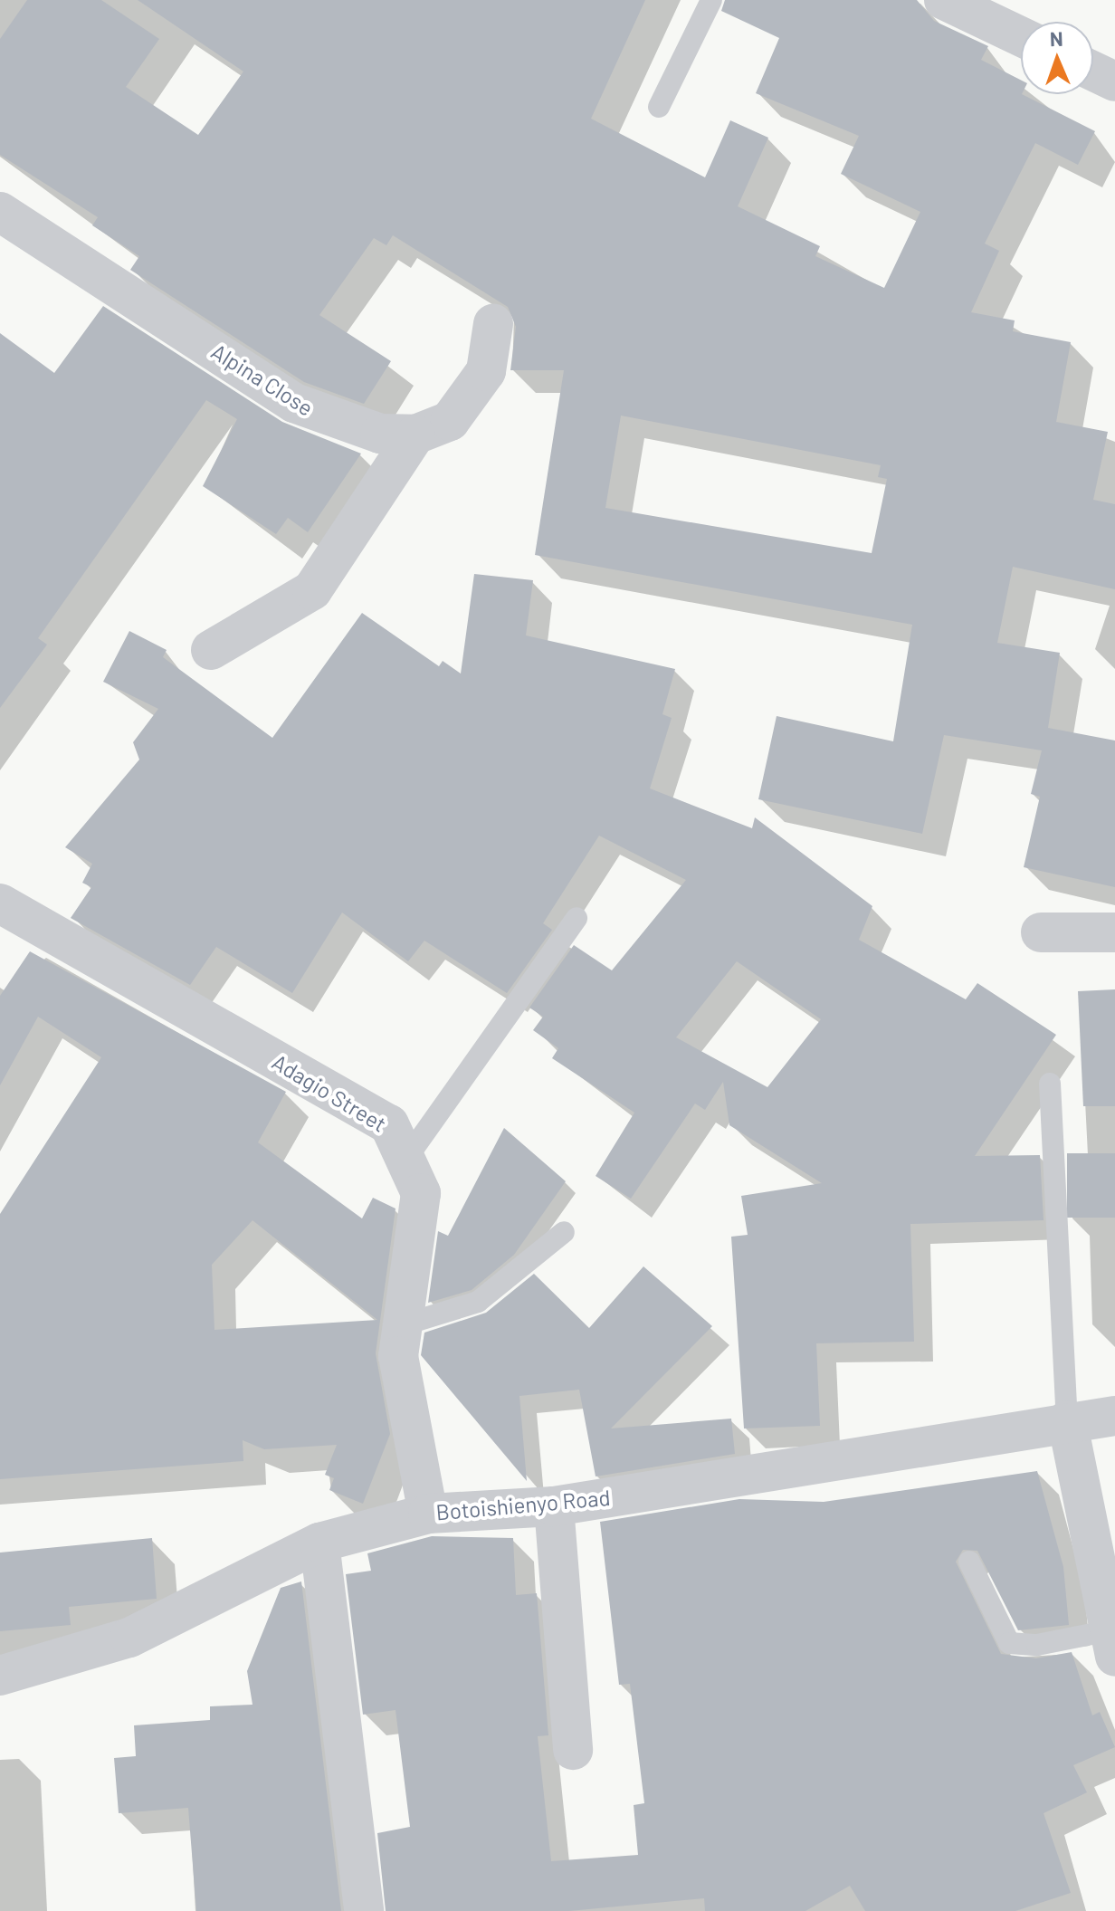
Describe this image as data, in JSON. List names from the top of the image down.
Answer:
{
  "streets": {
    "street": ["Alpina Close", "Adagio Street", "Botoishienyo Road"]
  },
  "crossings": [
    ["Adagio Street", "Botoishienyo Road"]
  ],
  "north": "top"
}
